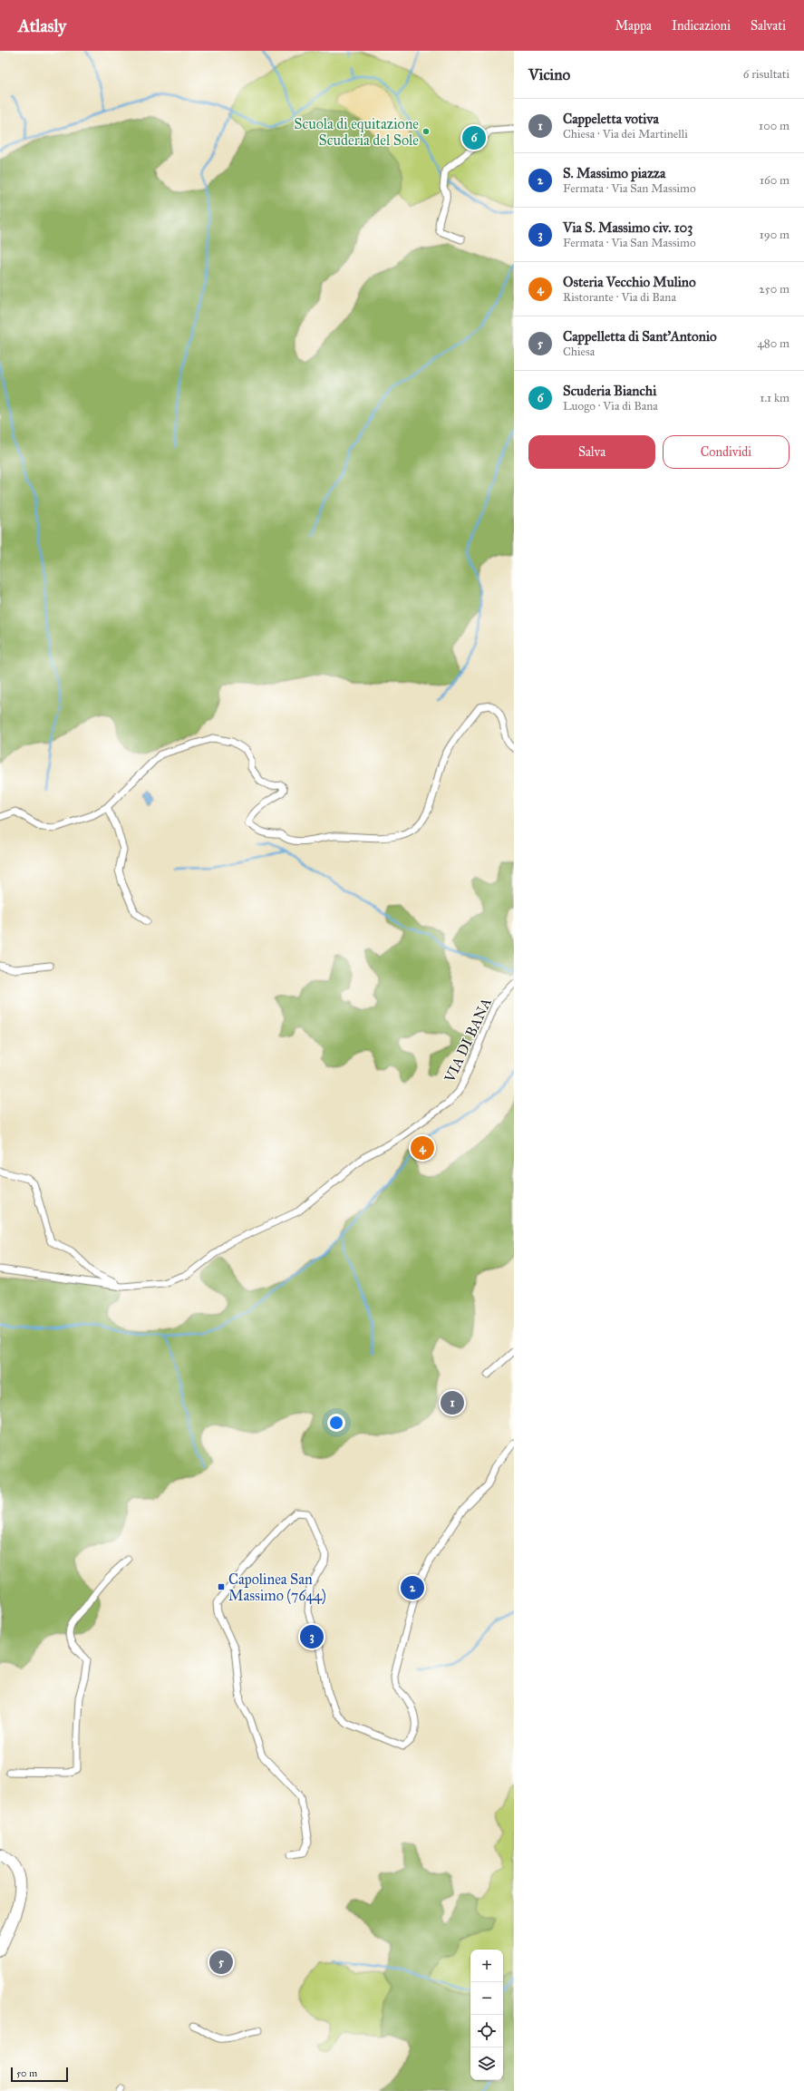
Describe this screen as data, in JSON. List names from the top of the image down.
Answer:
{
  "streets": {
    "street": ["VIA DI BANA"]
  },
  "places": {
    "other": ["Scuola di equitazione Scuderia del Sole"],
    "transit": ["Capolinea San Massimo (7644)"]
  },
  "scale_bar": "50 m",
  "page": {
    "header": "Atlasly",
    "nav": ["Mappa", "Indicazioni", "Salvati"],
    "heading": ["Vicino", "6 risultati"],
    "list": [
      {
        "mark": "1",
        "name": "Cappeletta votiva",
        "note": "Chiesa · Via dei Martinelli",
        "value": "100 m"
      },
      {
        "mark": "2",
        "name": "S. Massimo piazza",
        "note": "Fermata · Via San Massimo",
        "value": "160 m"
      },
      {
        "mark": "3",
        "name": "Via S. Massimo civ. 103",
        "note": "Fermata · Via San Massimo",
        "value": "190 m"
      },
      {
        "mark": "4",
        "name": "Osteria Vecchio Mulino",
        "note": "Ristorante · Via di Bana",
        "value": "250 m"
      },
      {
        "mark": "5",
        "name": "Cappelletta di Sant'Antonio",
        "note": "Chiesa",
        "value": "480 m"
      },
      {
        "mark": "6",
        "name": "Scuderia Bianchi",
        "note": "Luogo · Via di Bana",
        "value": "1.1 km"
      }
    ],
    "pins": [
      "6",
      "4",
      "1",
      "2",
      "3",
      "5"
    ],
    "buttons": ["Salva", "Condividi"],
    "map_buttons": ["+", "−"],
    "scale": "50 m"
  }
}
